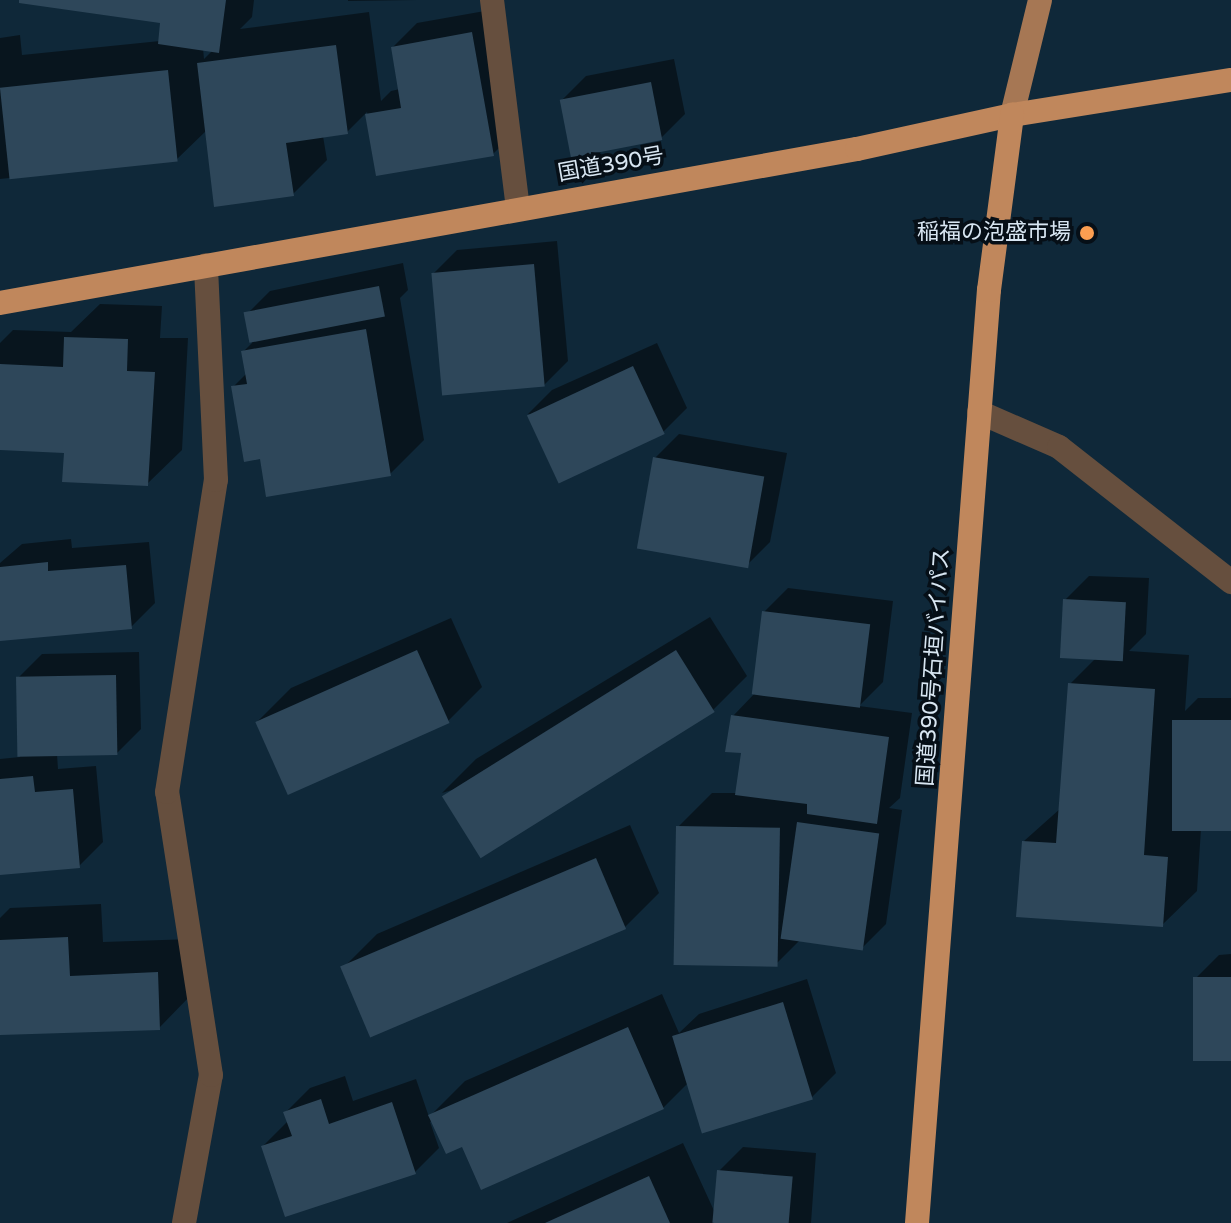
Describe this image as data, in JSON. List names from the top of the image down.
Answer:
{
  "streets": {
    "highway": ["国道390号", "国道390号石垣バイパス"]
  },
  "crossings": [
    ["国道390号", "国道390号石垣バイパス"]
  ],
  "places": ["稲福の泡盛市場"]
}
